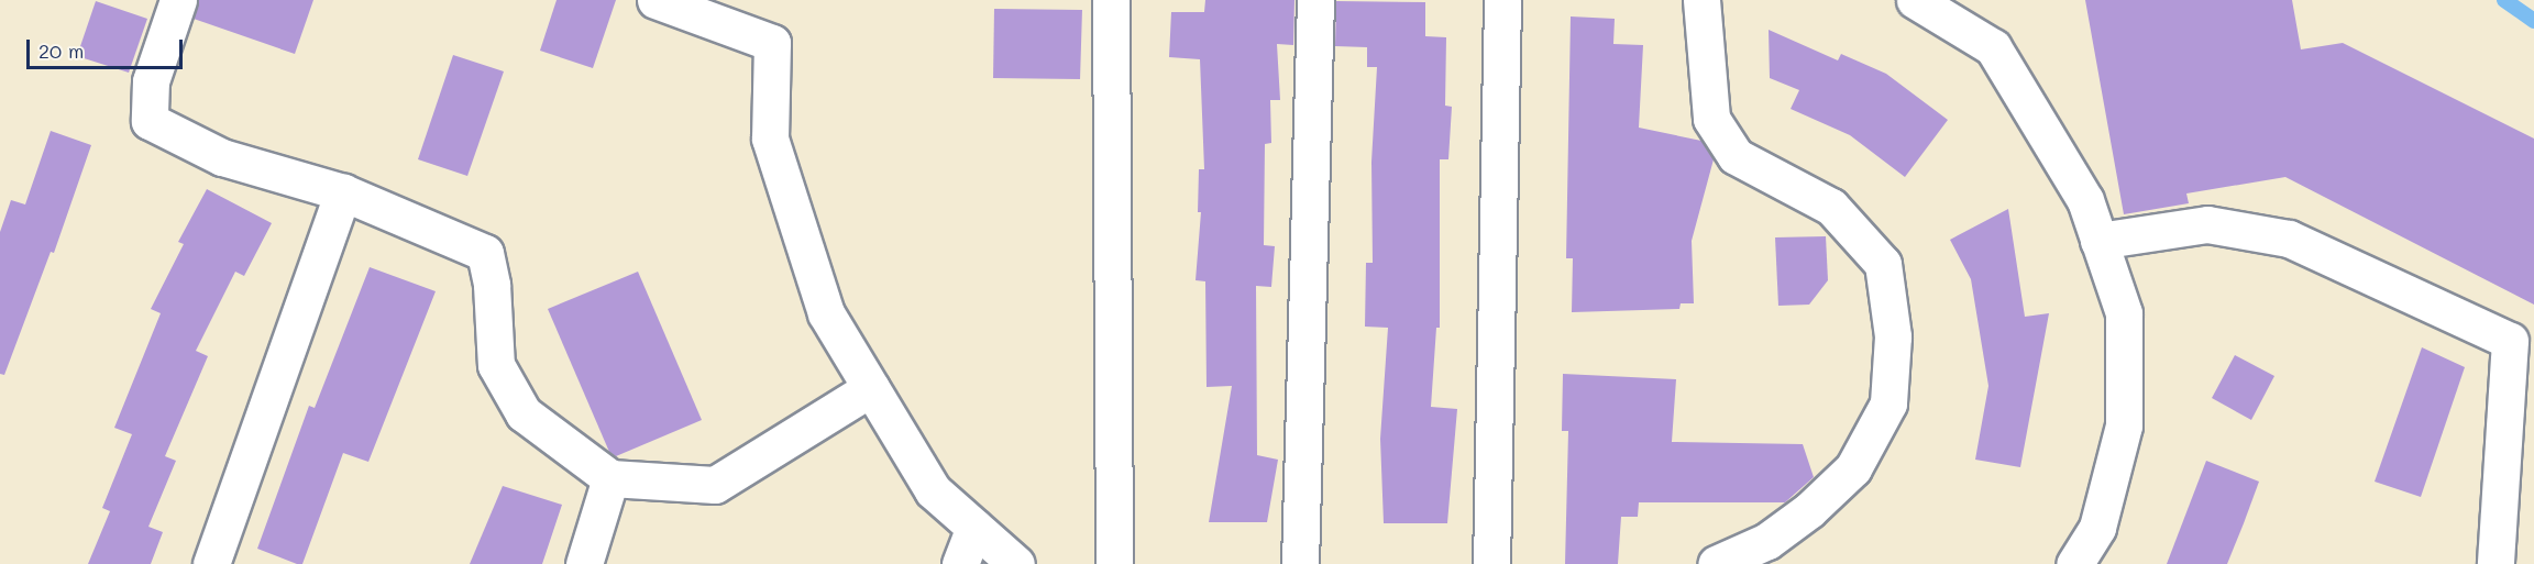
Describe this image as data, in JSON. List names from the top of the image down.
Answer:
{
  "scale_bar": "20 m"
}
